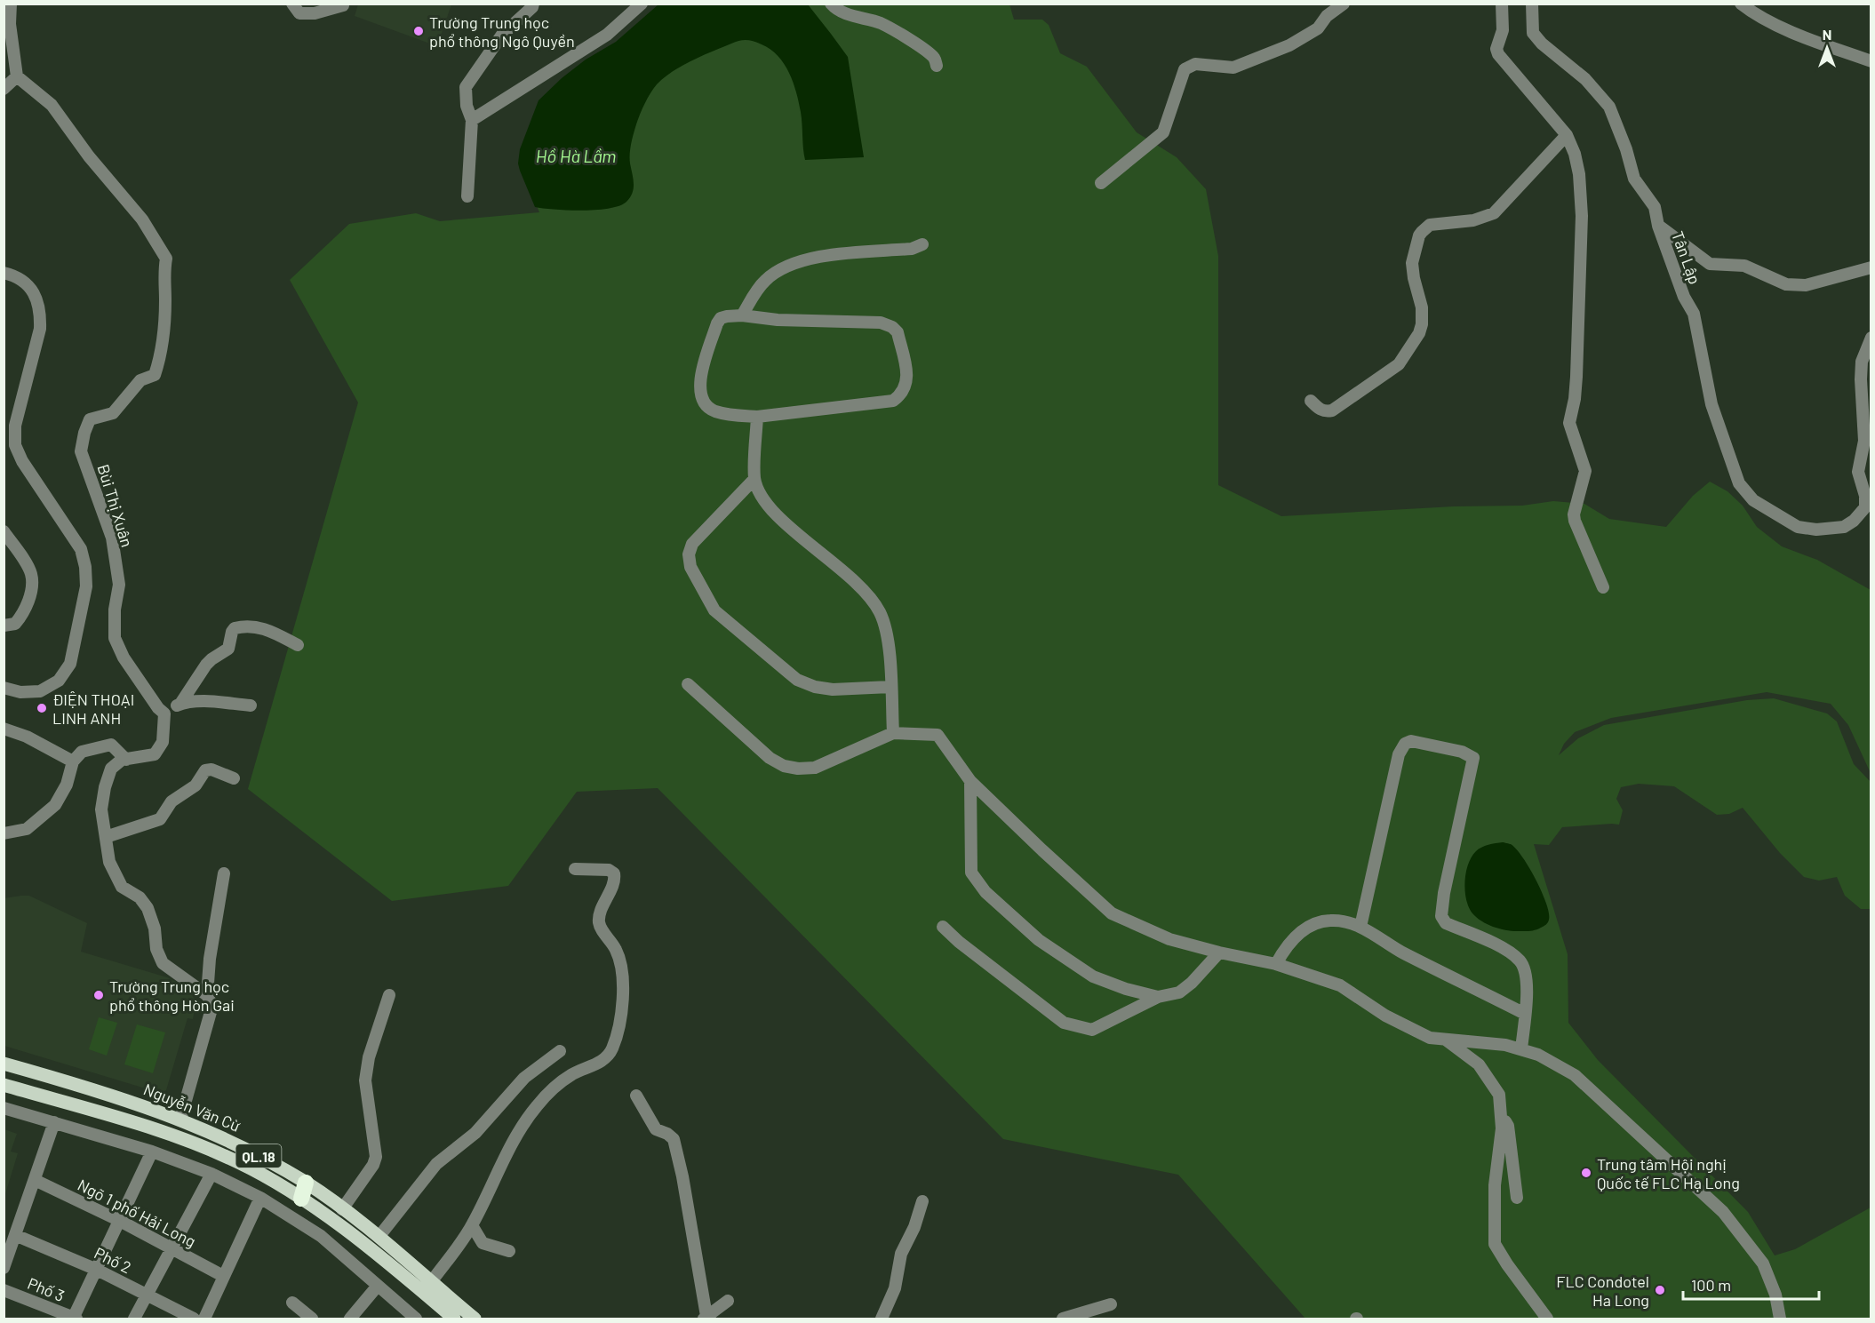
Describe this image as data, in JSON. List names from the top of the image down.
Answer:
{
  "streets": {
    "main road": ["Nguyễn Văn Cừ", "QL.18"],
    "street": [
      "Tân Lập",
      "Bùi Thị Xuân",
      "Ngõ 1 phố Hải Long",
      "Phố 2",
      "Phố 3"
    ]
  },
  "water": ["Hồ Hà Lầm"],
  "places": [
    "Trường Trung học phổ thông Ngô Quyền",
    "ĐIỆN THOẠI LINH ANH",
    "Trường Trung học phổ thông Hòn Gai",
    "Trung tâm Hội nghị Quốc tế FLC Hạ Long",
    "FLC Condotel Ha Long"
  ],
  "scale_bar": "100 m",
  "north": "top"
}
